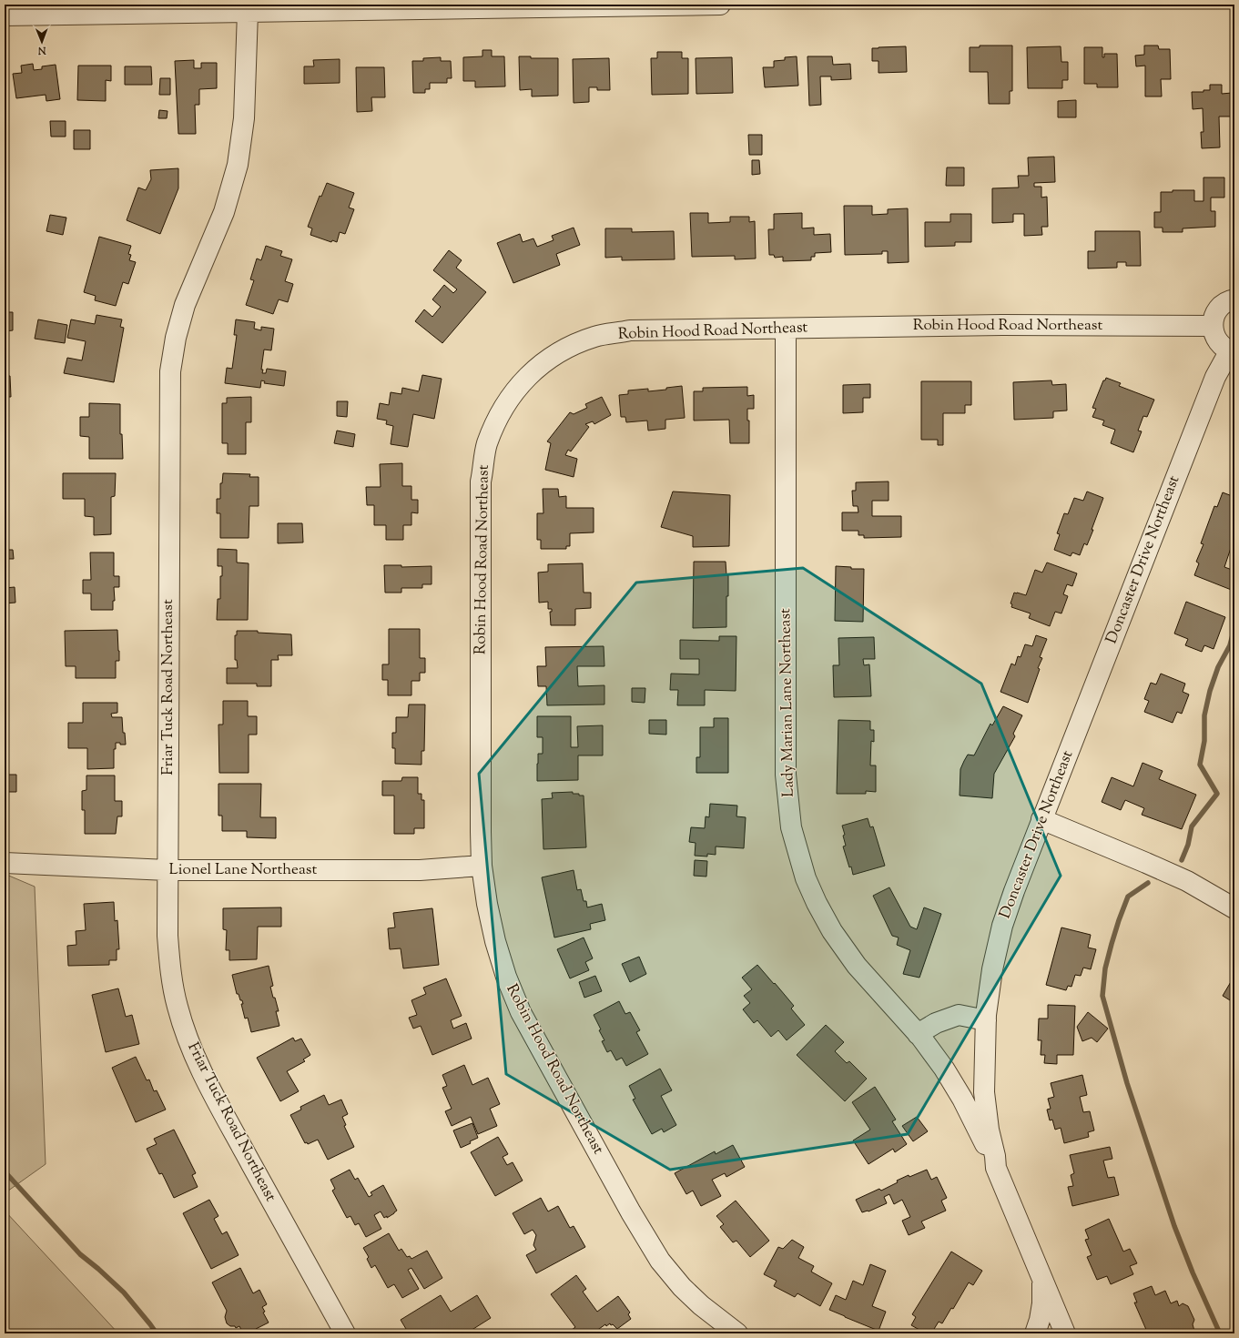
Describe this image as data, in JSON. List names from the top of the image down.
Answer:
{
  "streets": {
    "street": [
      "Robin Hood Road Northeast",
      "Doncaster Drive Northeast",
      "Friar Tuck Road Northeast",
      "Lady Marian Lane Northeast",
      "Lionel Lane Northeast"
    ]
  },
  "crossings": [
    ["Robin Hood Road Northeast", "Lady Marian Lane Northeast"],
    ["Robin Hood Road Northeast", "Lionel Lane Northeast"],
    ["Doncaster Drive Northeast", "Lady Marian Lane Northeast"],
    ["Friar Tuck Road Northeast", "Lionel Lane Northeast"]
  ],
  "north": "bottom"
}
